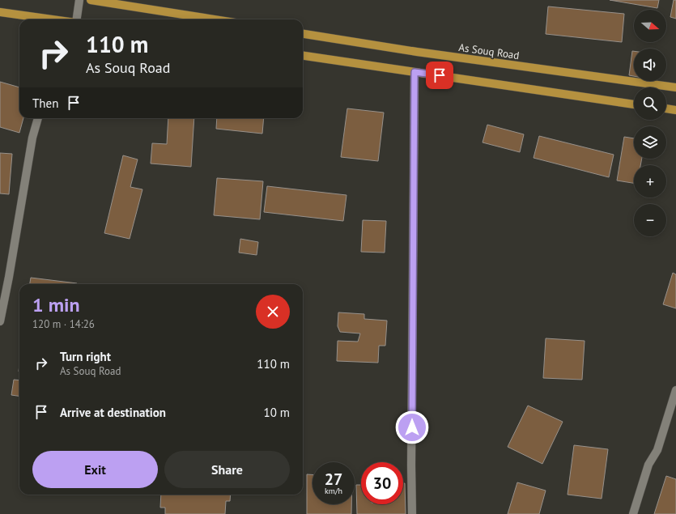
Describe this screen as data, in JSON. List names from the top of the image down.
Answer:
{
  "streets": {
    "main road": ["As Souq Road"]
  },
  "north": "right",
  "page": {
    "map_buttons": ["+", "−"],
    "turn": ["110 m", "As Souq Road"],
    "then": "Then",
    "heading": ["1 min", "120 m · 14:26"],
    "list": [
      {
        "name": "Turn right",
        "note": "As Souq Road",
        "value": "110 m"
      },
      {
        "name": "Arrive at destination",
        "value": "10 m"
      }
    ],
    "buttons": ["Exit", "Share"],
    "speed": "27 km/h",
    "limit": "30"
  }
}
